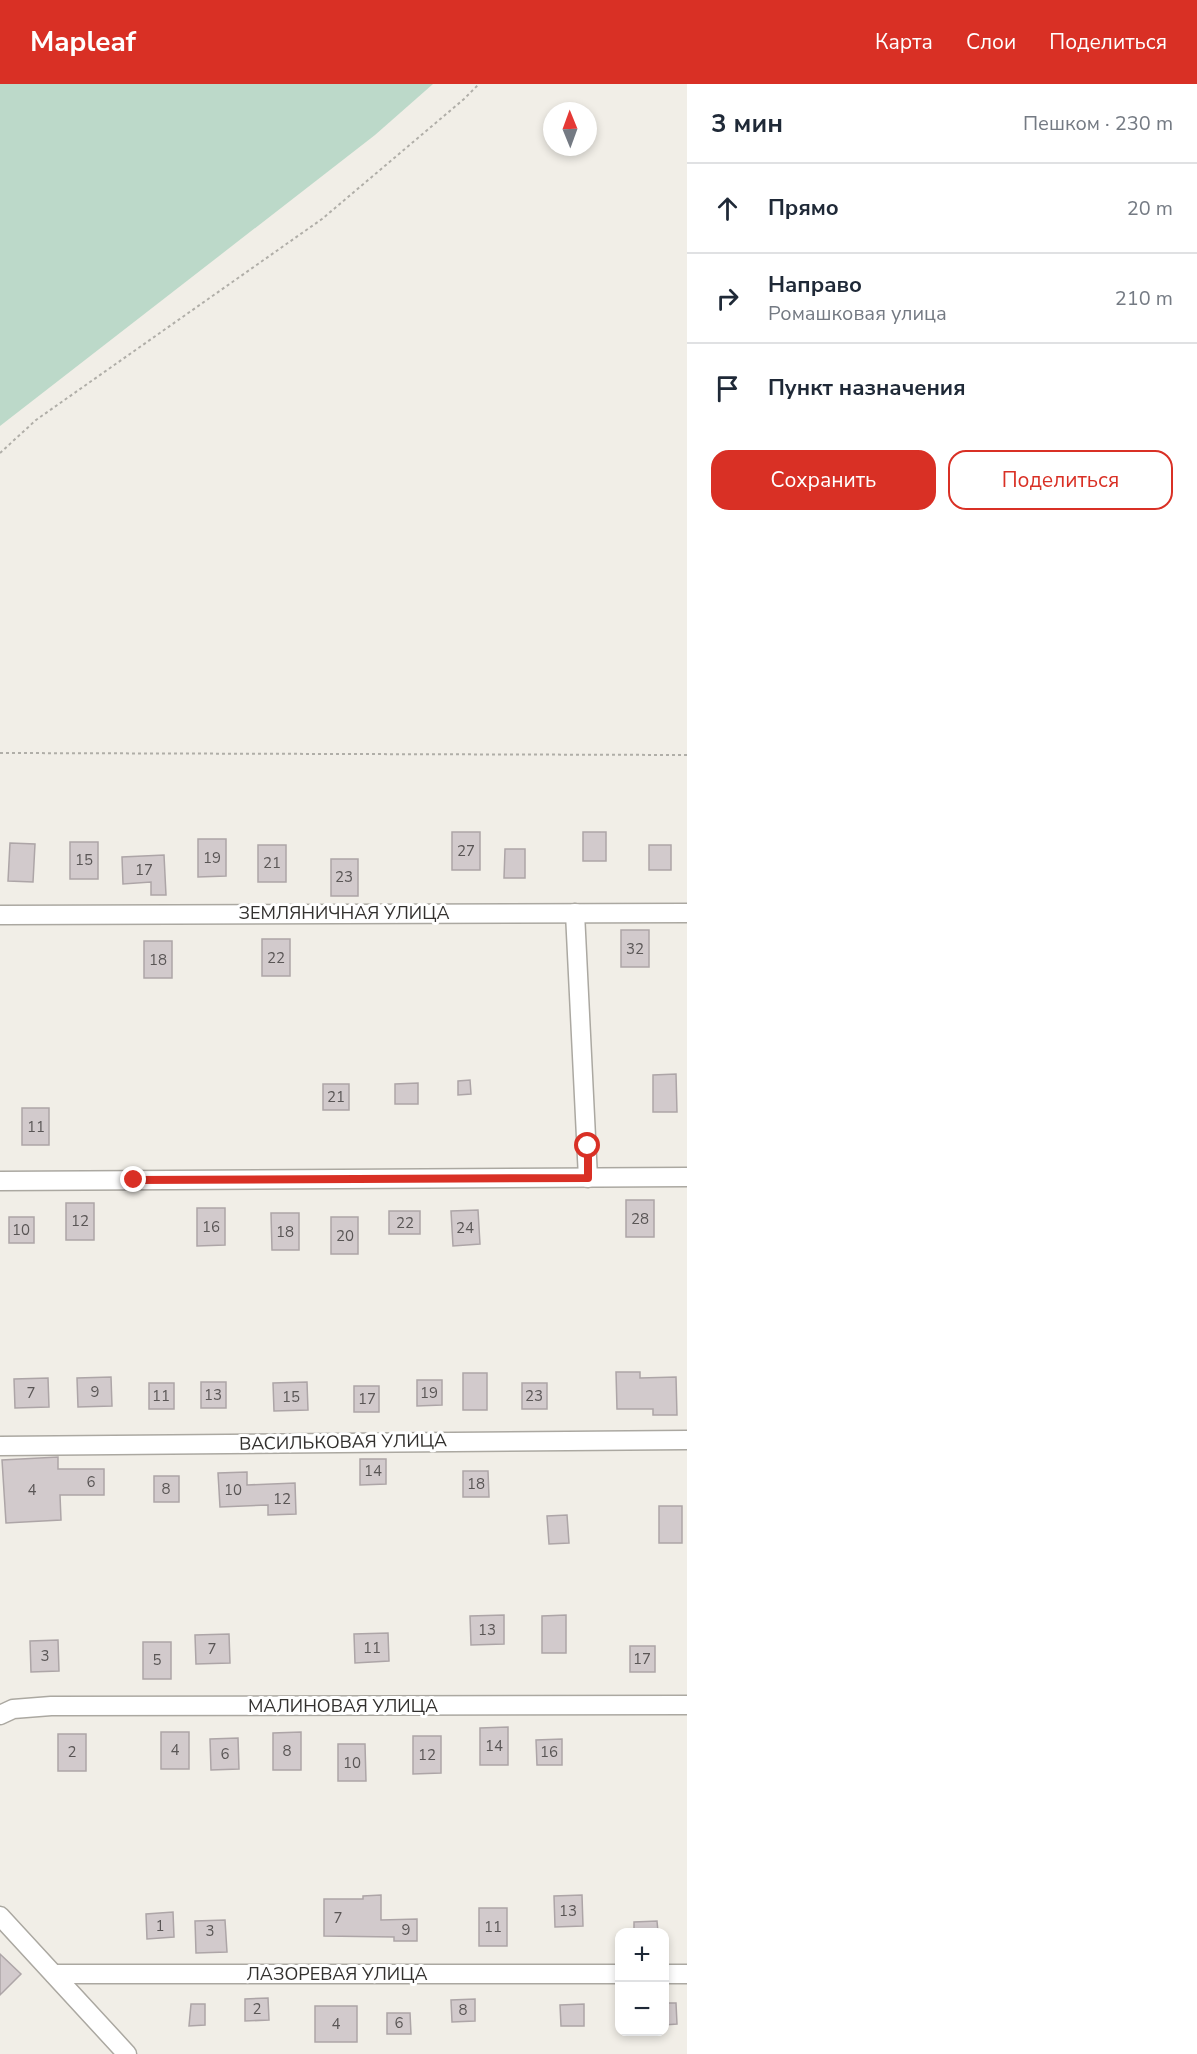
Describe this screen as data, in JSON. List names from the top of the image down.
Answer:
{
  "streets": {
    "street": [
      "ЗЕМЛЯНИЧНАЯ УЛИЦА",
      "ВАСИЛЬКОВАЯ УЛИЦА",
      "МАЛИНОВАЯ УЛИЦА",
      "ЛАЗОРЕВАЯ УЛИЦА"
    ]
  },
  "house_numbers": [
    "27",
    "19",
    "15",
    "21",
    "17",
    "23",
    "32",
    "22",
    "18",
    "21",
    "11",
    "28",
    "12",
    "22",
    "16",
    "24",
    "10",
    "18",
    "20",
    "9",
    "7",
    "19",
    "13",
    "11",
    "23",
    "15",
    "17",
    "14",
    "6",
    "18",
    "8",
    "4",
    "10",
    "12",
    "13",
    "11",
    "7",
    "3",
    "17",
    "5",
    "14",
    "4",
    "8",
    "2",
    "16",
    "6",
    "12",
    "10",
    "13",
    "7",
    "1",
    "11",
    "9",
    "3",
    "2",
    "8",
    "6",
    "4"
  ],
  "north": "top",
  "page": {
    "header": "Mapleaf",
    "nav": ["Карта", "Слои", "Поделиться"],
    "heading": ["3 мин", "Пешком · 230 m"],
    "list": [
      ["Прямо", "20 m"],
      ["Направо", "Ромашковая улица", "210 m"],
      "Пункт назначения"
    ],
    "buttons": ["Сохранить", "Поделиться"],
    "map_buttons": ["+", "−"]
  }
}
